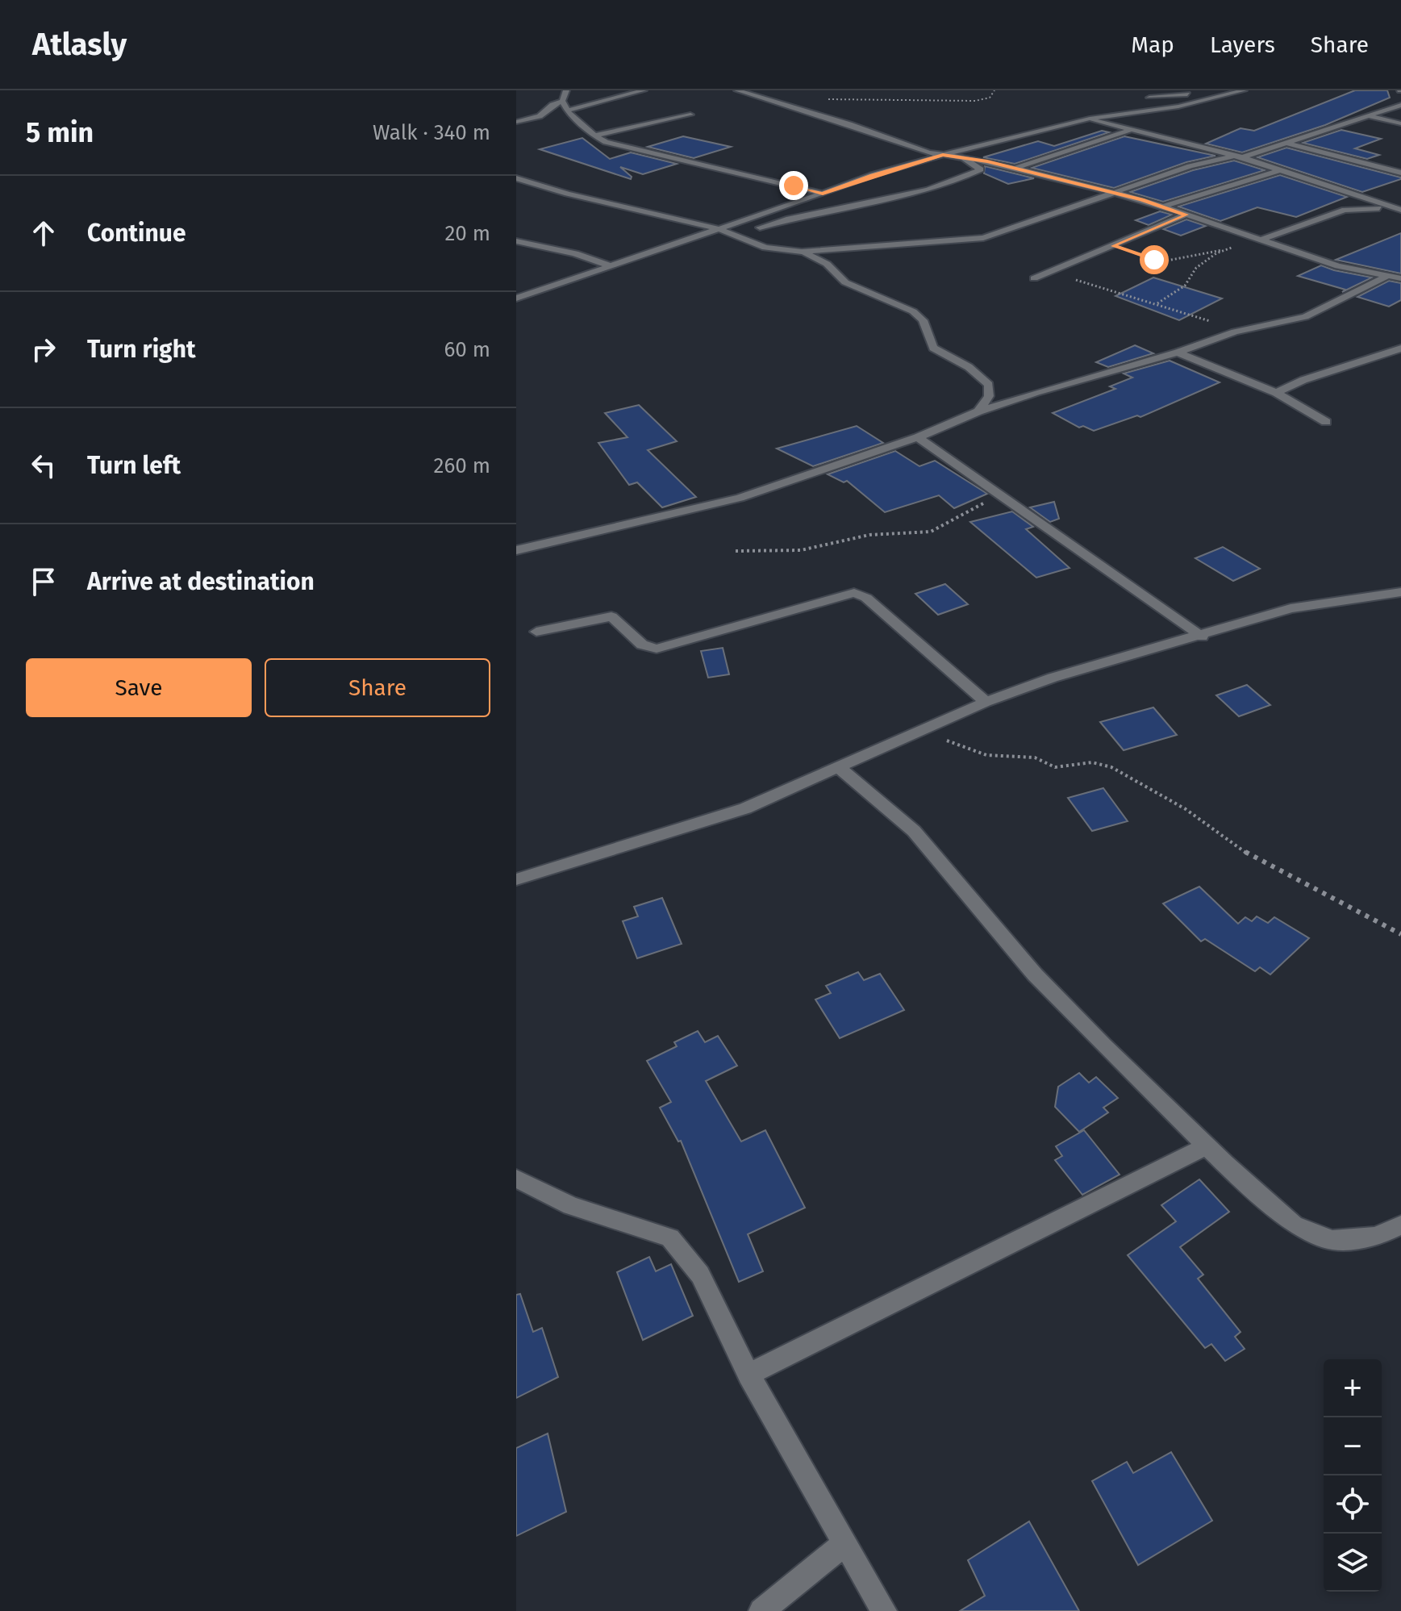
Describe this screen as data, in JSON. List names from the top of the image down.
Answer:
{
  "page": {
    "header": "Atlasly",
    "nav": ["Map", "Layers", "Share"],
    "heading": ["5 min", "Walk · 340 m"],
    "list": [
      ["Continue", "20 m"],
      ["Turn right", "60 m"],
      ["Turn left", "260 m"],
      "Arrive at destination"
    ],
    "buttons": ["Save", "Share"],
    "map_buttons": ["+", "−"]
  }
}
